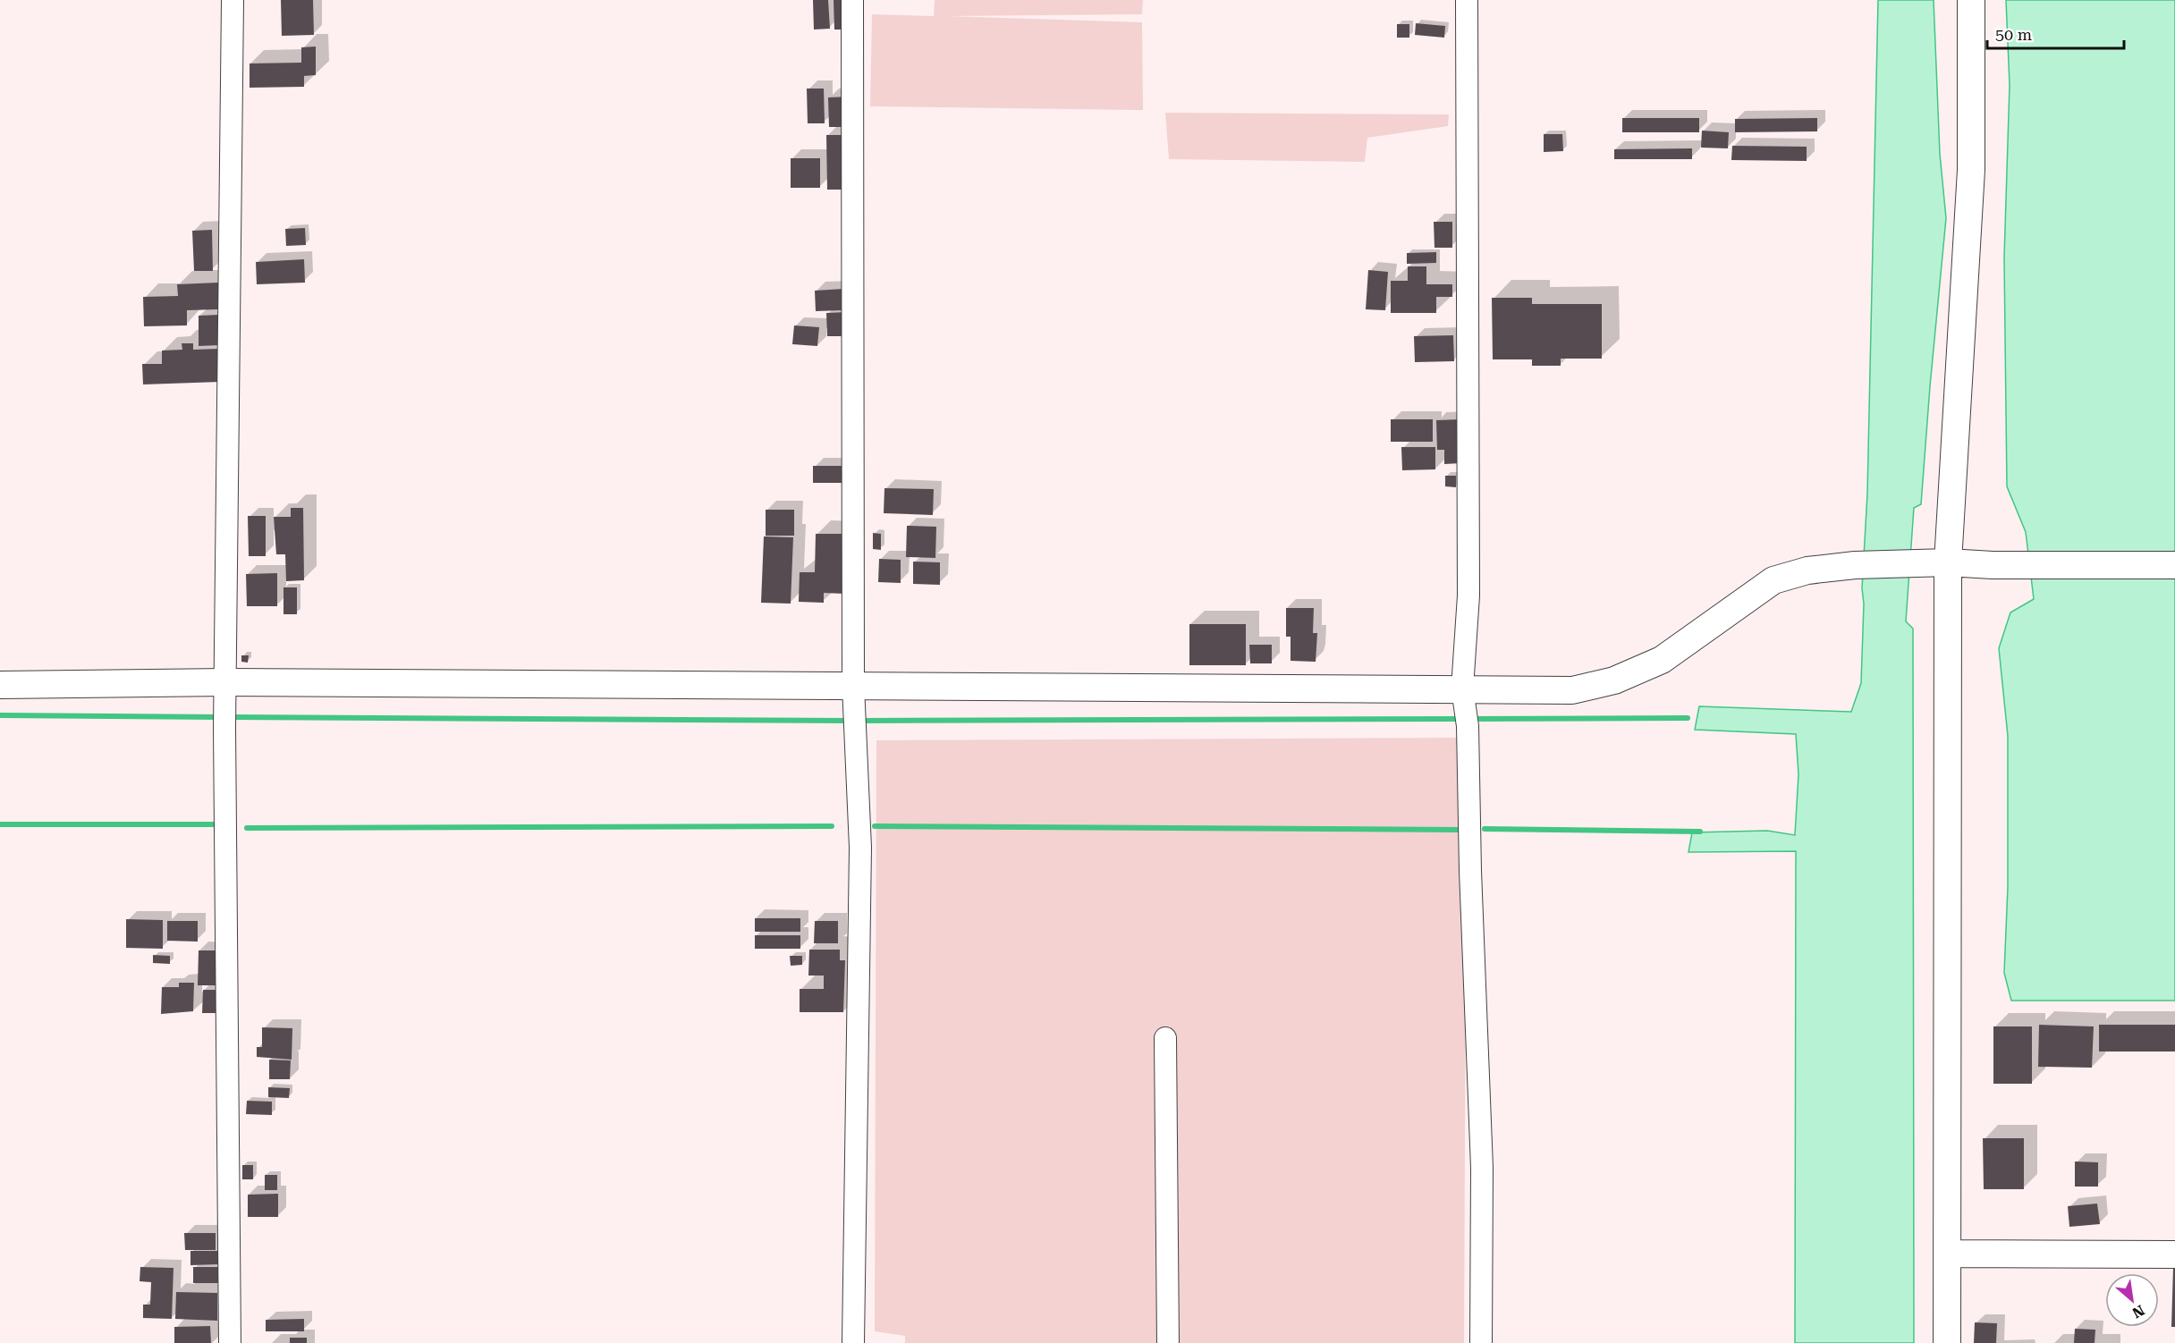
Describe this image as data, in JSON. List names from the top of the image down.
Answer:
{
  "scale_bar": "50 m",
  "north": "bottom right"
}
